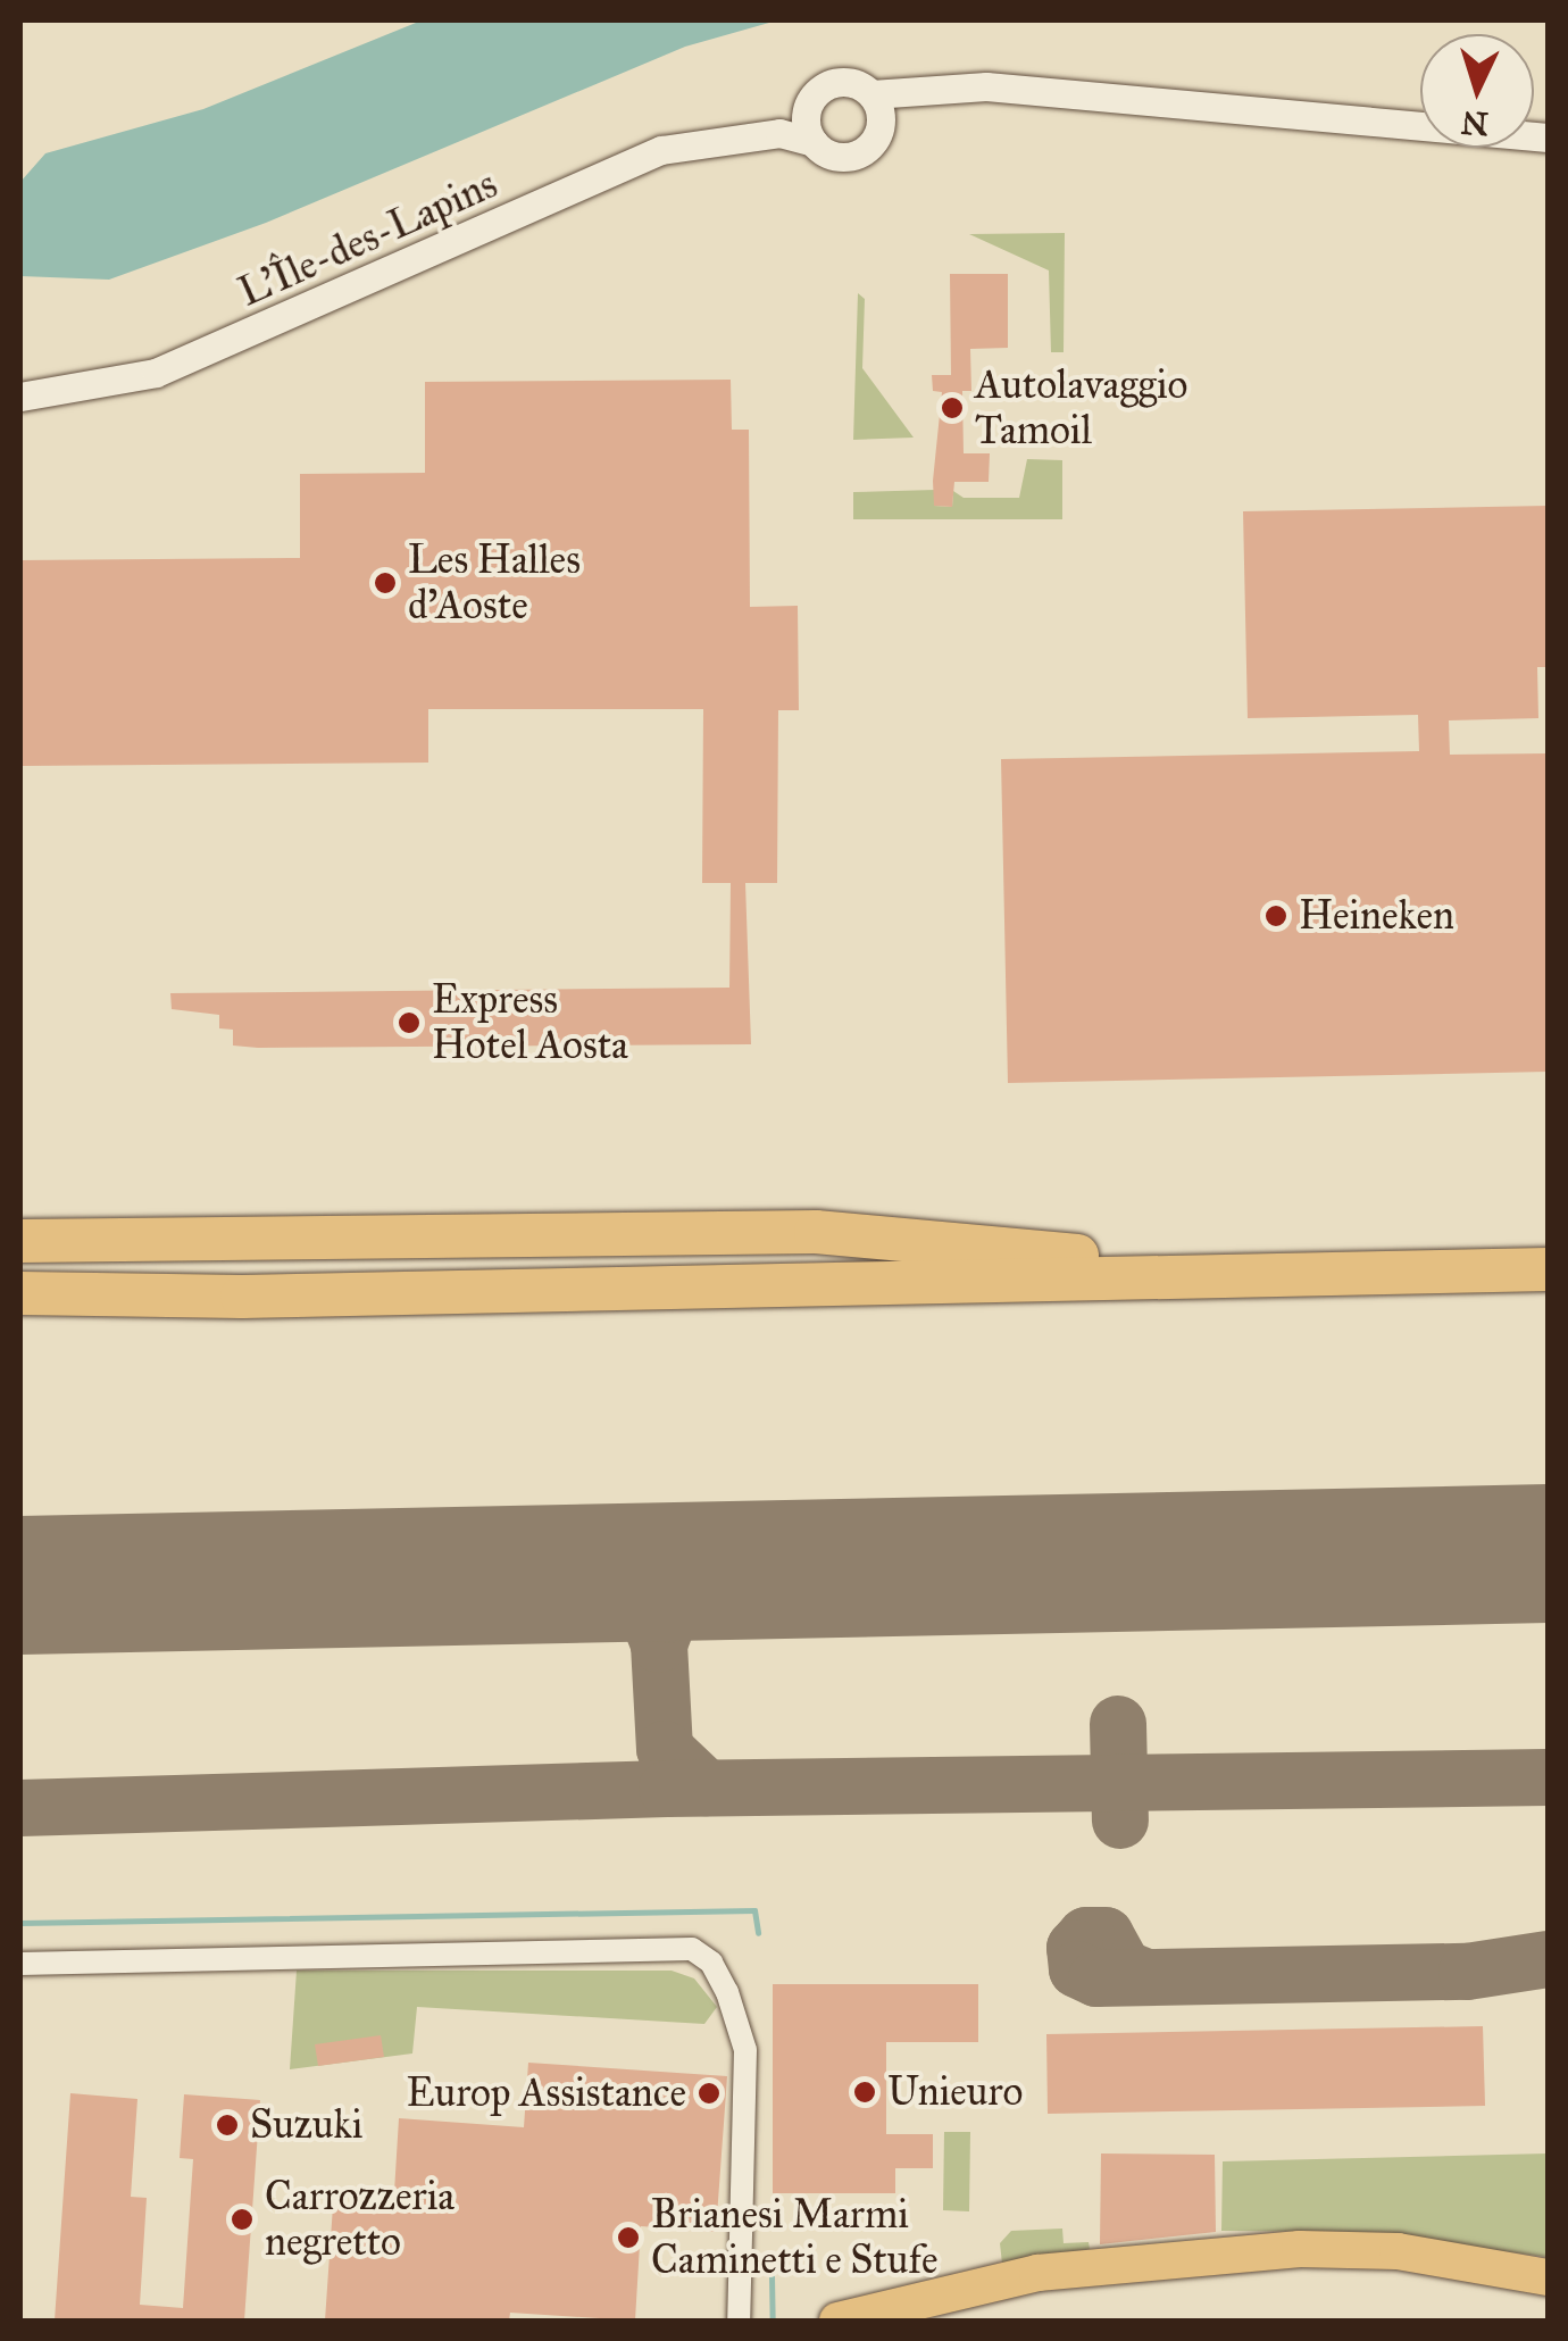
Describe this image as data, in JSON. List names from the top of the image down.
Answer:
{
  "streets": {
    "street": ["L'Île-des-Lapins"]
  },
  "places": [
    "Autolavaggio Tamoil",
    "Les Halles d'Aoste",
    "Heineken",
    "Express Hotel Aosta",
    "Unieuro",
    "Europ Assistance",
    "Suzuki",
    "Carrozzeria negretto",
    "Brianesi Marmi Caminetti e Stufe"
  ],
  "north": "bottom"
}
